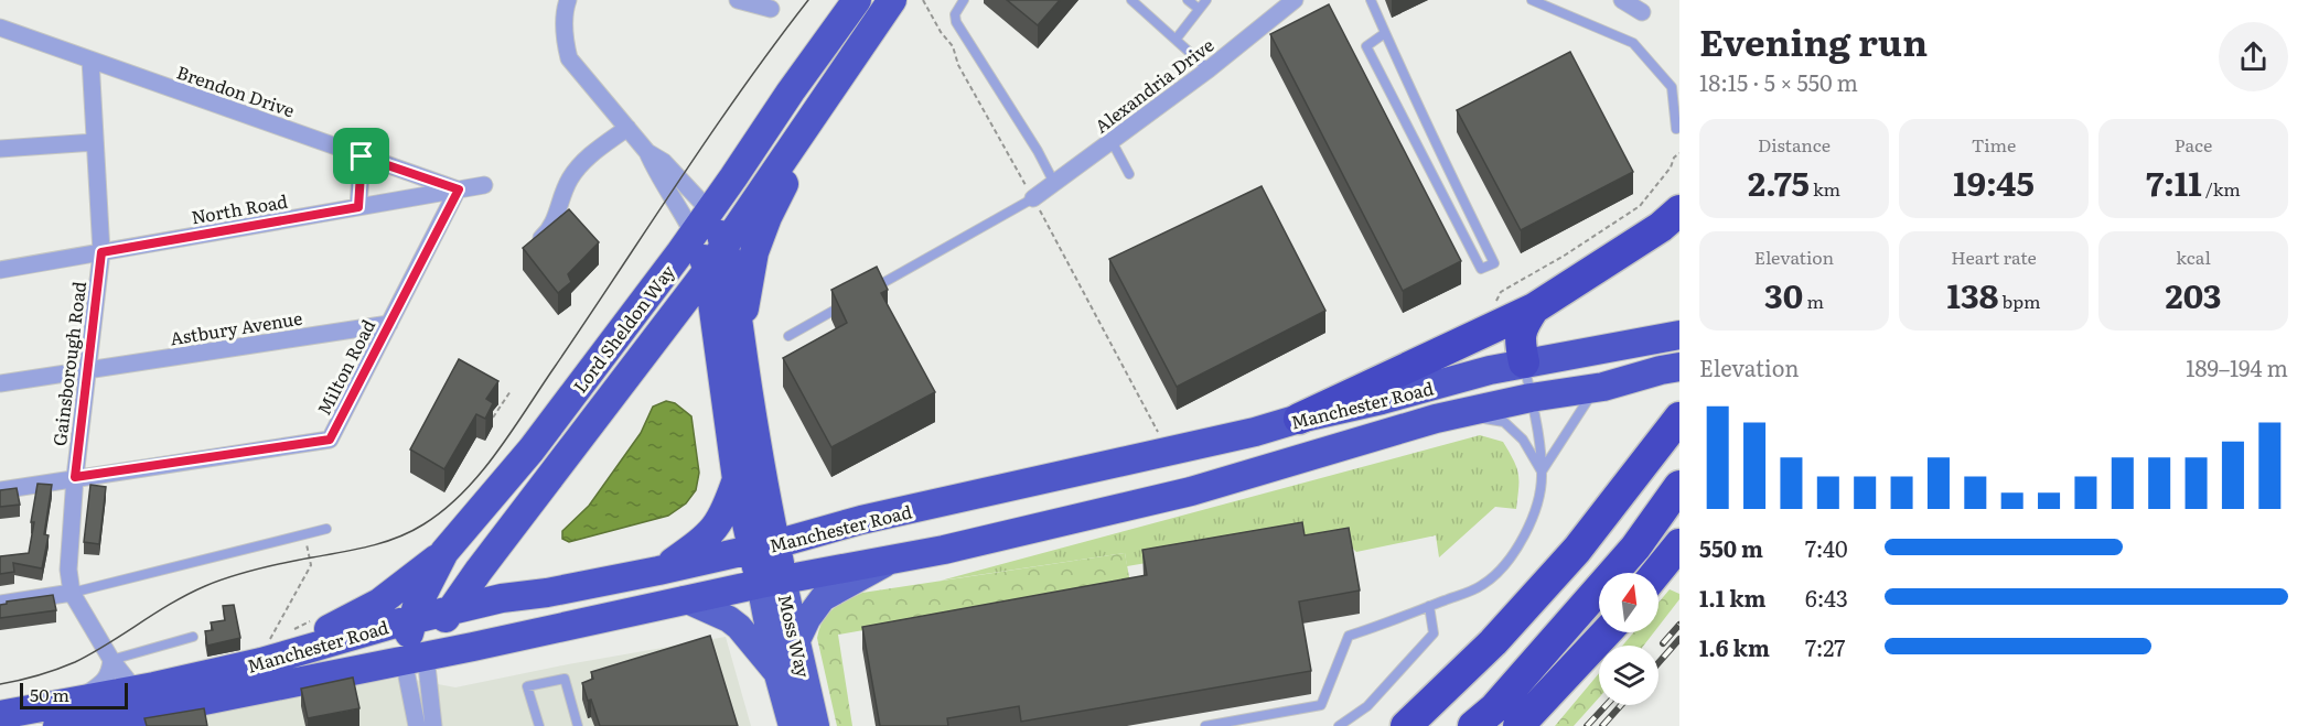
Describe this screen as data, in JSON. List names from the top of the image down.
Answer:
{
  "streets": {
    "highway": ["Lord Sheldon Way", "Manchester Road", "Moss Way"],
    "street": [
      "Alexandria Drive",
      "Brendon Drive",
      "North Road",
      "Astbury Avenue",
      "Gainsborough Road",
      "Milton Road"
    ]
  },
  "crossings": [
    ["Brendon Drive", "North Road"],
    ["Brendon Drive", "Gainsborough Road"],
    ["Brendon Drive", "Milton Road"],
    ["North Road", "Gainsborough Road"],
    ["North Road", "Milton Road"],
    ["Astbury Avenue", "Gainsborough Road"],
    ["Astbury Avenue", "Milton Road"],
    ["Lord Sheldon Way", "Manchester Road"],
    ["Gainsborough Road", "Milton Road"],
    ["Gainsborough Road", "Manchester Road"],
    ["Manchester Road", "Moss Way"]
  ],
  "scale_bar": "50 m",
  "north": "top",
  "page": {
    "heading": ["Evening run", "18:15 · 5 × 550 m"],
    "stats": [
      ["Distance", "2.75 km"],
      ["Time", "19:45"],
      ["Pace", "7:11 /km"],
      ["Elevation", "30 m"],
      ["Heart rate", "138 bpm"],
      ["kcal", "203"]
    ],
    "chart": ["Elevation", "189–194 m"],
    "list": [
      {
        "name": "550 m",
        "note": "7:40"
      },
      {
        "name": "1.1 km",
        "note": "6:43"
      },
      {
        "name": "1.6 km",
        "note": "7:27"
      }
    ],
    "scale": "50 m"
  }
}
